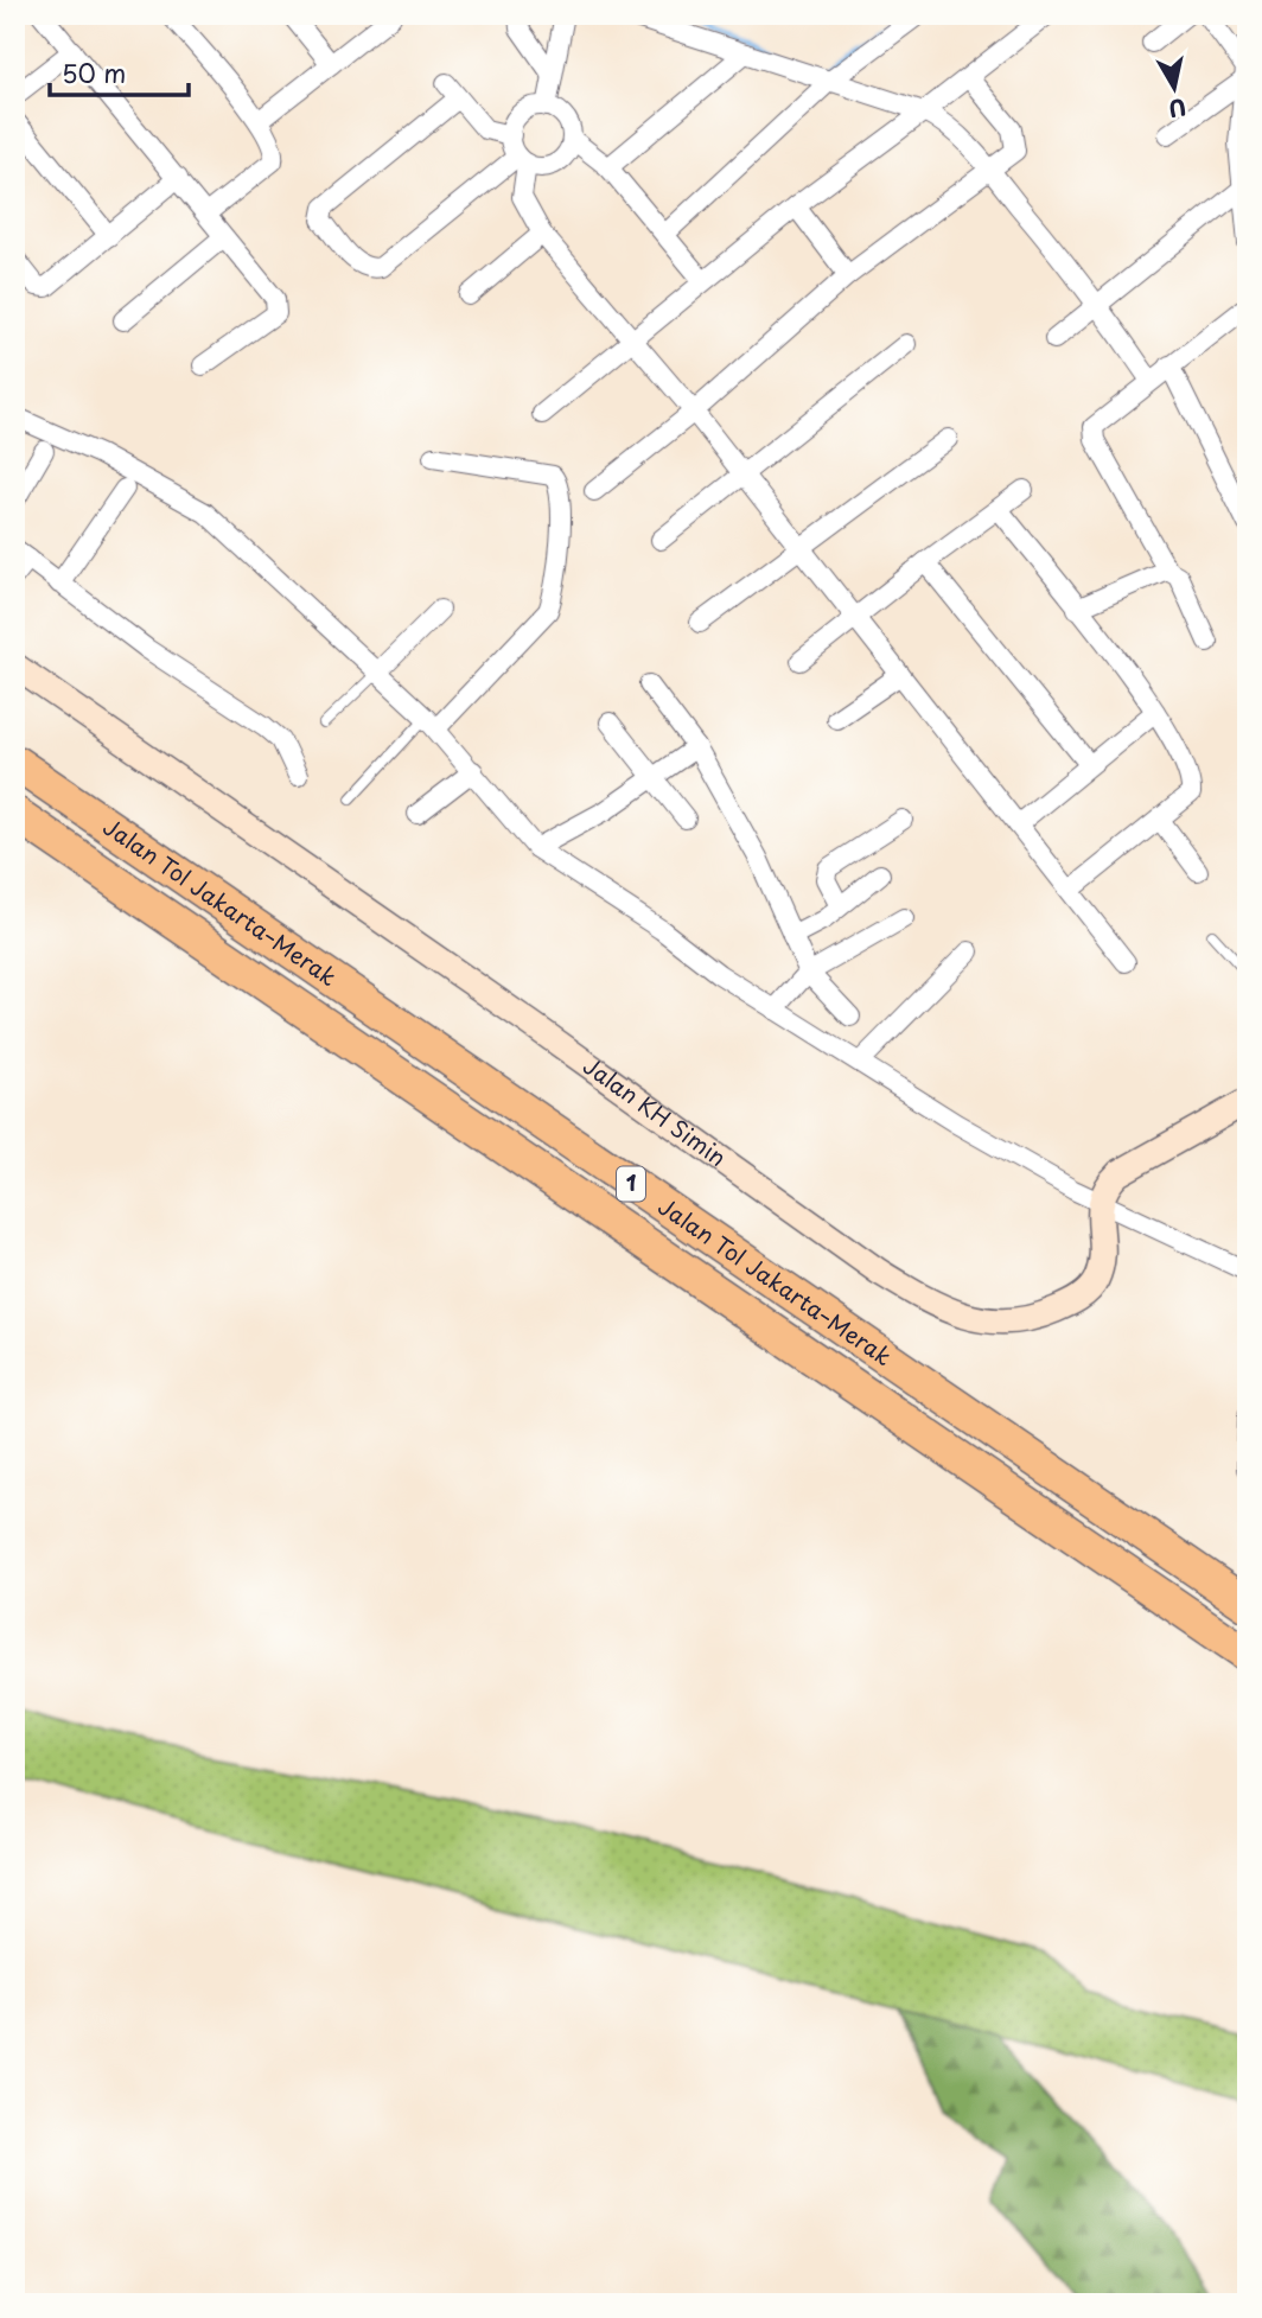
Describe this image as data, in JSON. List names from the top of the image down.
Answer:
{
  "streets": {
    "highway": ["Jalan Tol Jakarta–Merak", "1"],
    "street": ["Jalan KH Simin"]
  },
  "scale_bar": "50 m",
  "north": "bottom"
}
